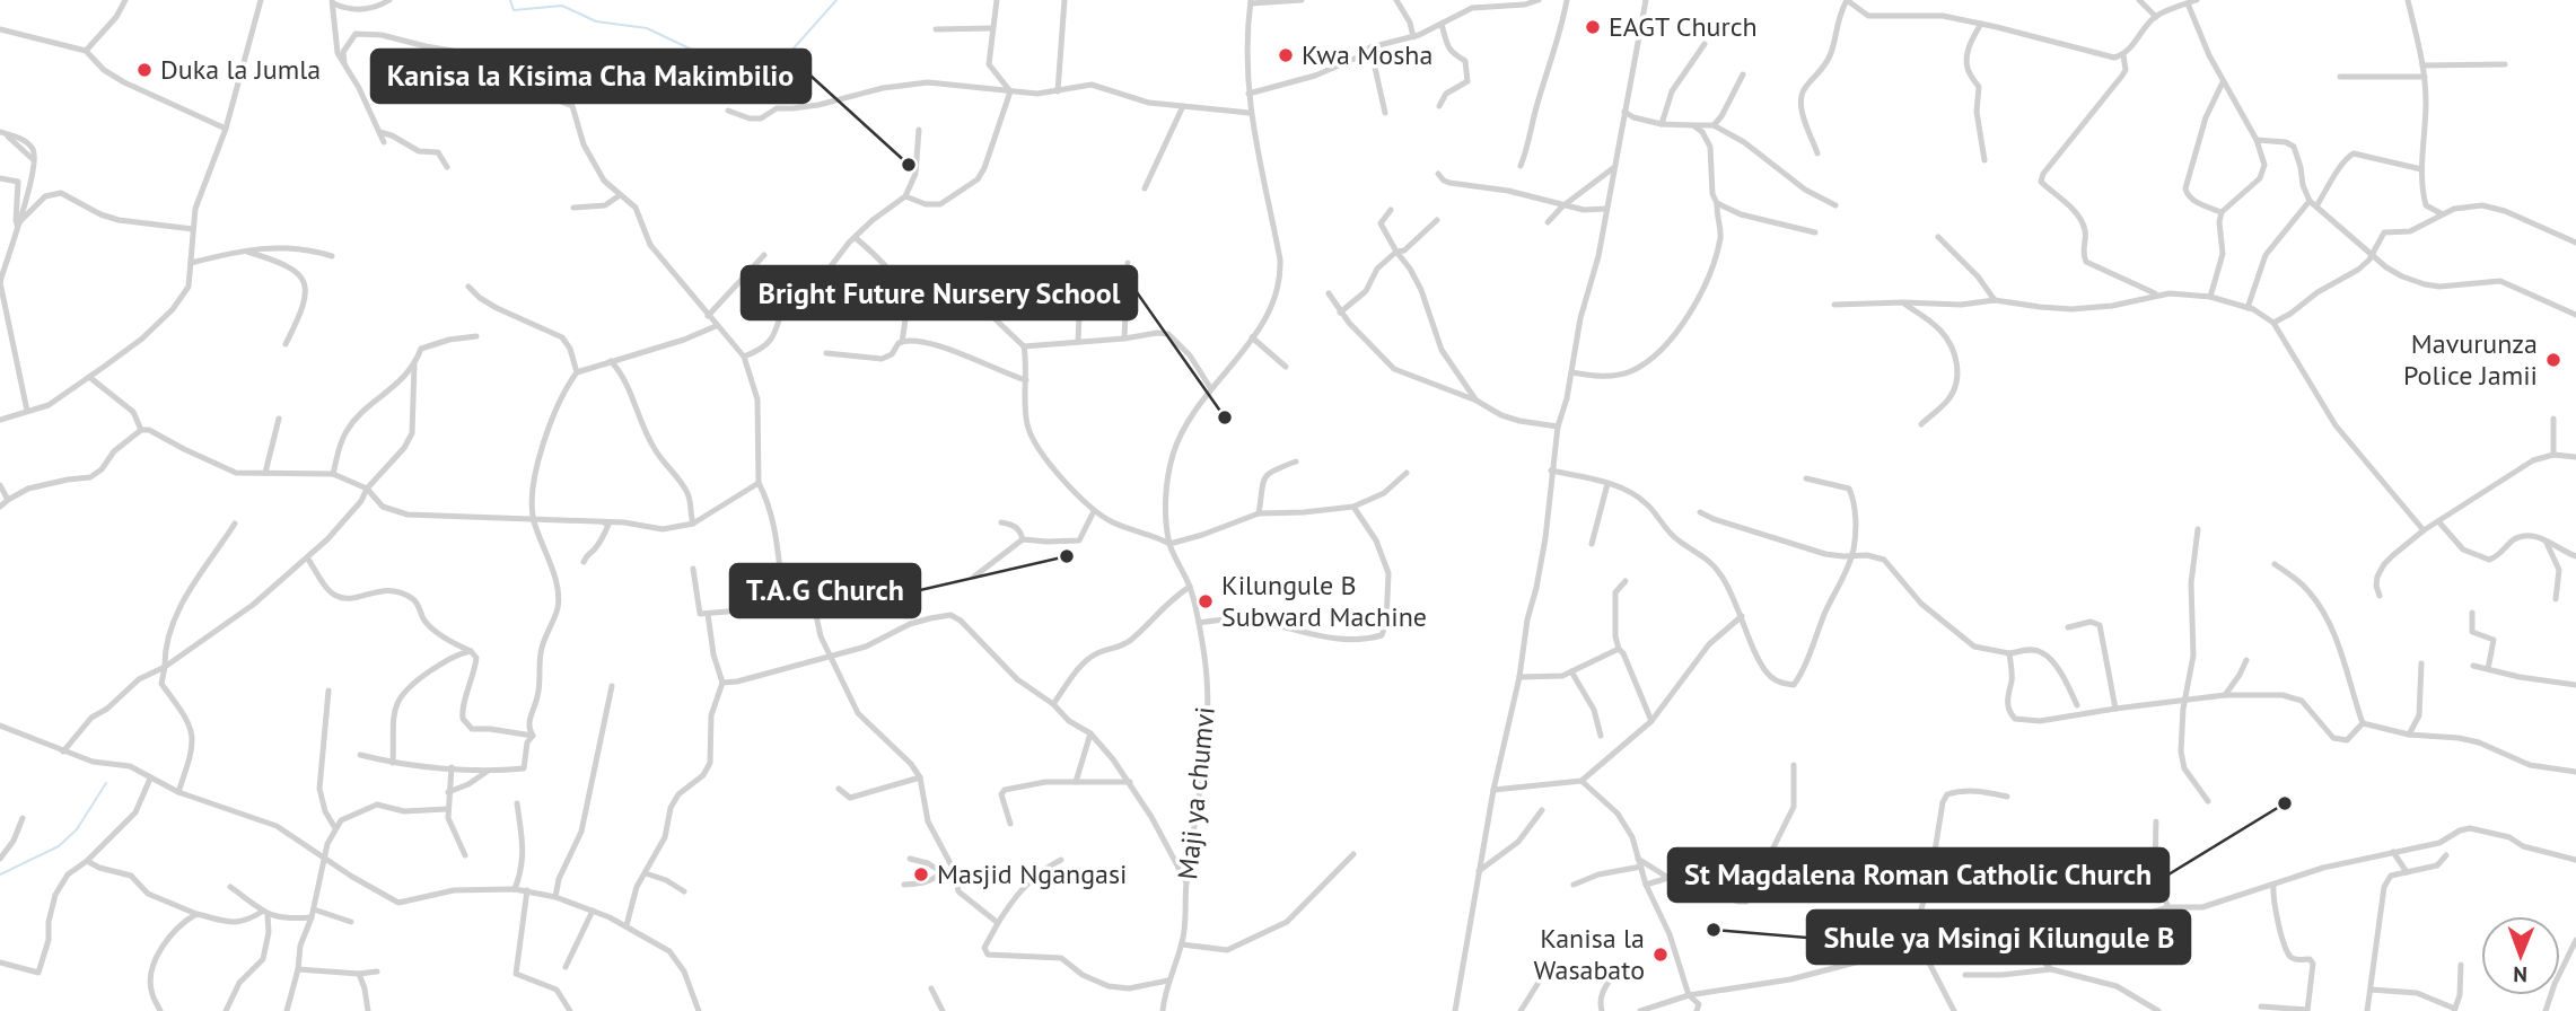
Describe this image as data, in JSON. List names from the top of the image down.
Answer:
{
  "streets": {
    "street": ["Maji ya chumvi"]
  },
  "places": [
    "EAGT Church",
    "Kwa Mosha",
    "Duka la Jumla",
    "Kanisa la Kisima Cha Makimbilio",
    "Mavurunza Police Jamii",
    "Bright Future Nursery School",
    "T.A.G Church",
    "Kilungule B Subward Machine",
    "St Magdalena Roman Catholic Church",
    "Masjid Ngangasi",
    "Shule ya Msingi Kilungule B",
    "Kanisa la Wasabato"
  ],
  "north": "bottom"
}
